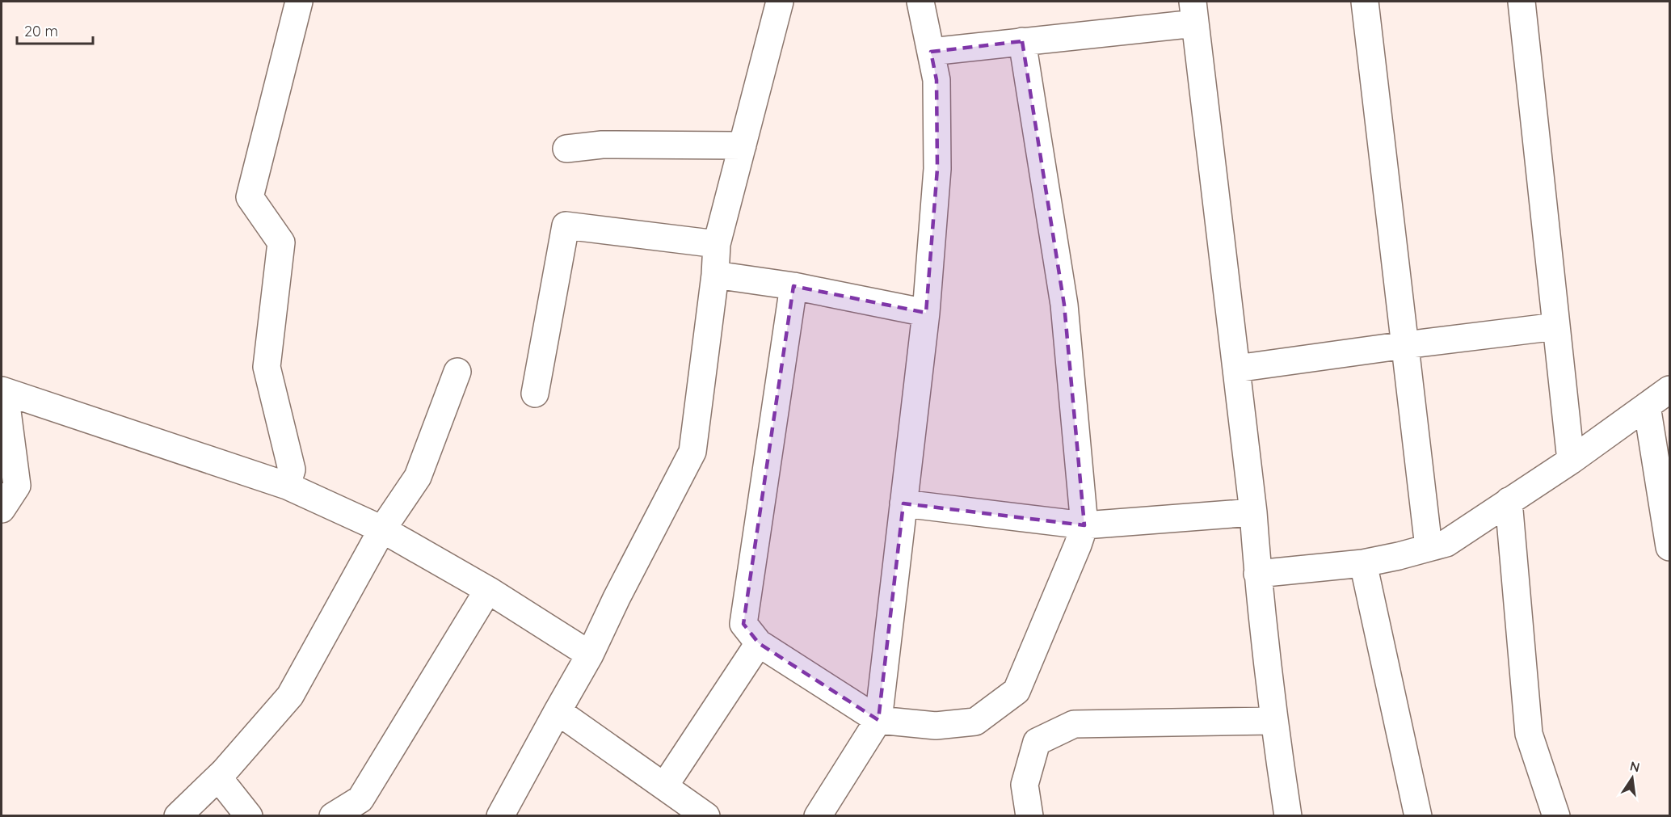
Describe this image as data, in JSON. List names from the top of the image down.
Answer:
{
  "scale_bar": "20 m",
  "north": "top"
}
